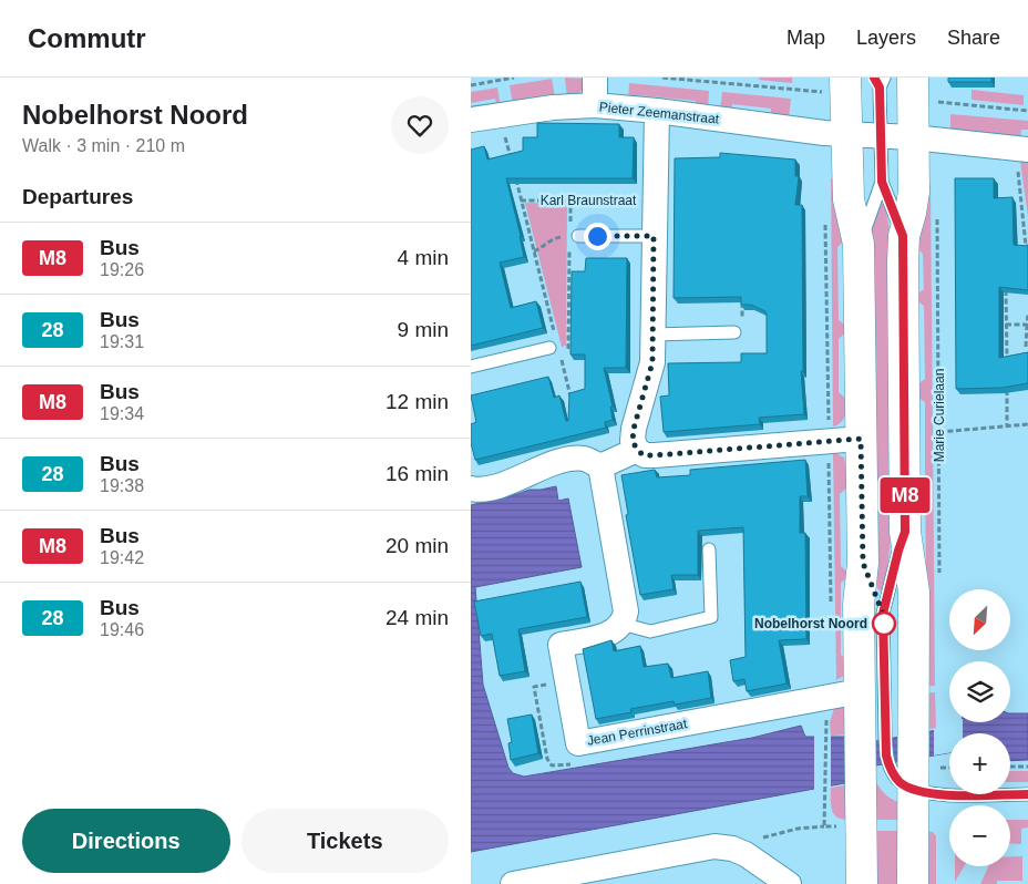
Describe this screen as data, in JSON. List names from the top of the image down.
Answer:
{
  "streets": {
    "street": ["Pieter Zeemanstraat", "Karl Braunstraat", "Jean Perrinstraat"],
    "path": ["Marie Curielaan"]
  },
  "crossings": [
    ["Pieter Zeemanstraat", "Karl Braunstraat"]
  ],
  "places": ["Nobelhorst Noord"],
  "lines": ["bus line M8"],
  "north": "bottom left",
  "page": {
    "header": "Commutr",
    "nav": ["Map", "Layers", "Share"],
    "heading": [
      ["Nobelhorst Noord", "Walk · 3 min · 210 m"],
      "Departures"
    ],
    "on_map": "M8",
    "list": [
      {
        "mark": "M8",
        "name": "Bus",
        "note": "19:26",
        "value": "4 min"
      },
      {
        "mark": "28",
        "name": "Bus",
        "note": "19:31",
        "value": "9 min"
      },
      {
        "mark": "M8",
        "name": "Bus",
        "note": "19:34",
        "value": "12 min"
      },
      {
        "mark": "28",
        "name": "Bus",
        "note": "19:38",
        "value": "16 min"
      },
      {
        "mark": "M8",
        "name": "Bus",
        "note": "19:42",
        "value": "20 min"
      },
      {
        "mark": "28",
        "name": "Bus",
        "note": "19:46",
        "value": "24 min"
      }
    ],
    "map_buttons": ["+", "−"],
    "buttons": ["Directions", "Tickets"]
  }
}
